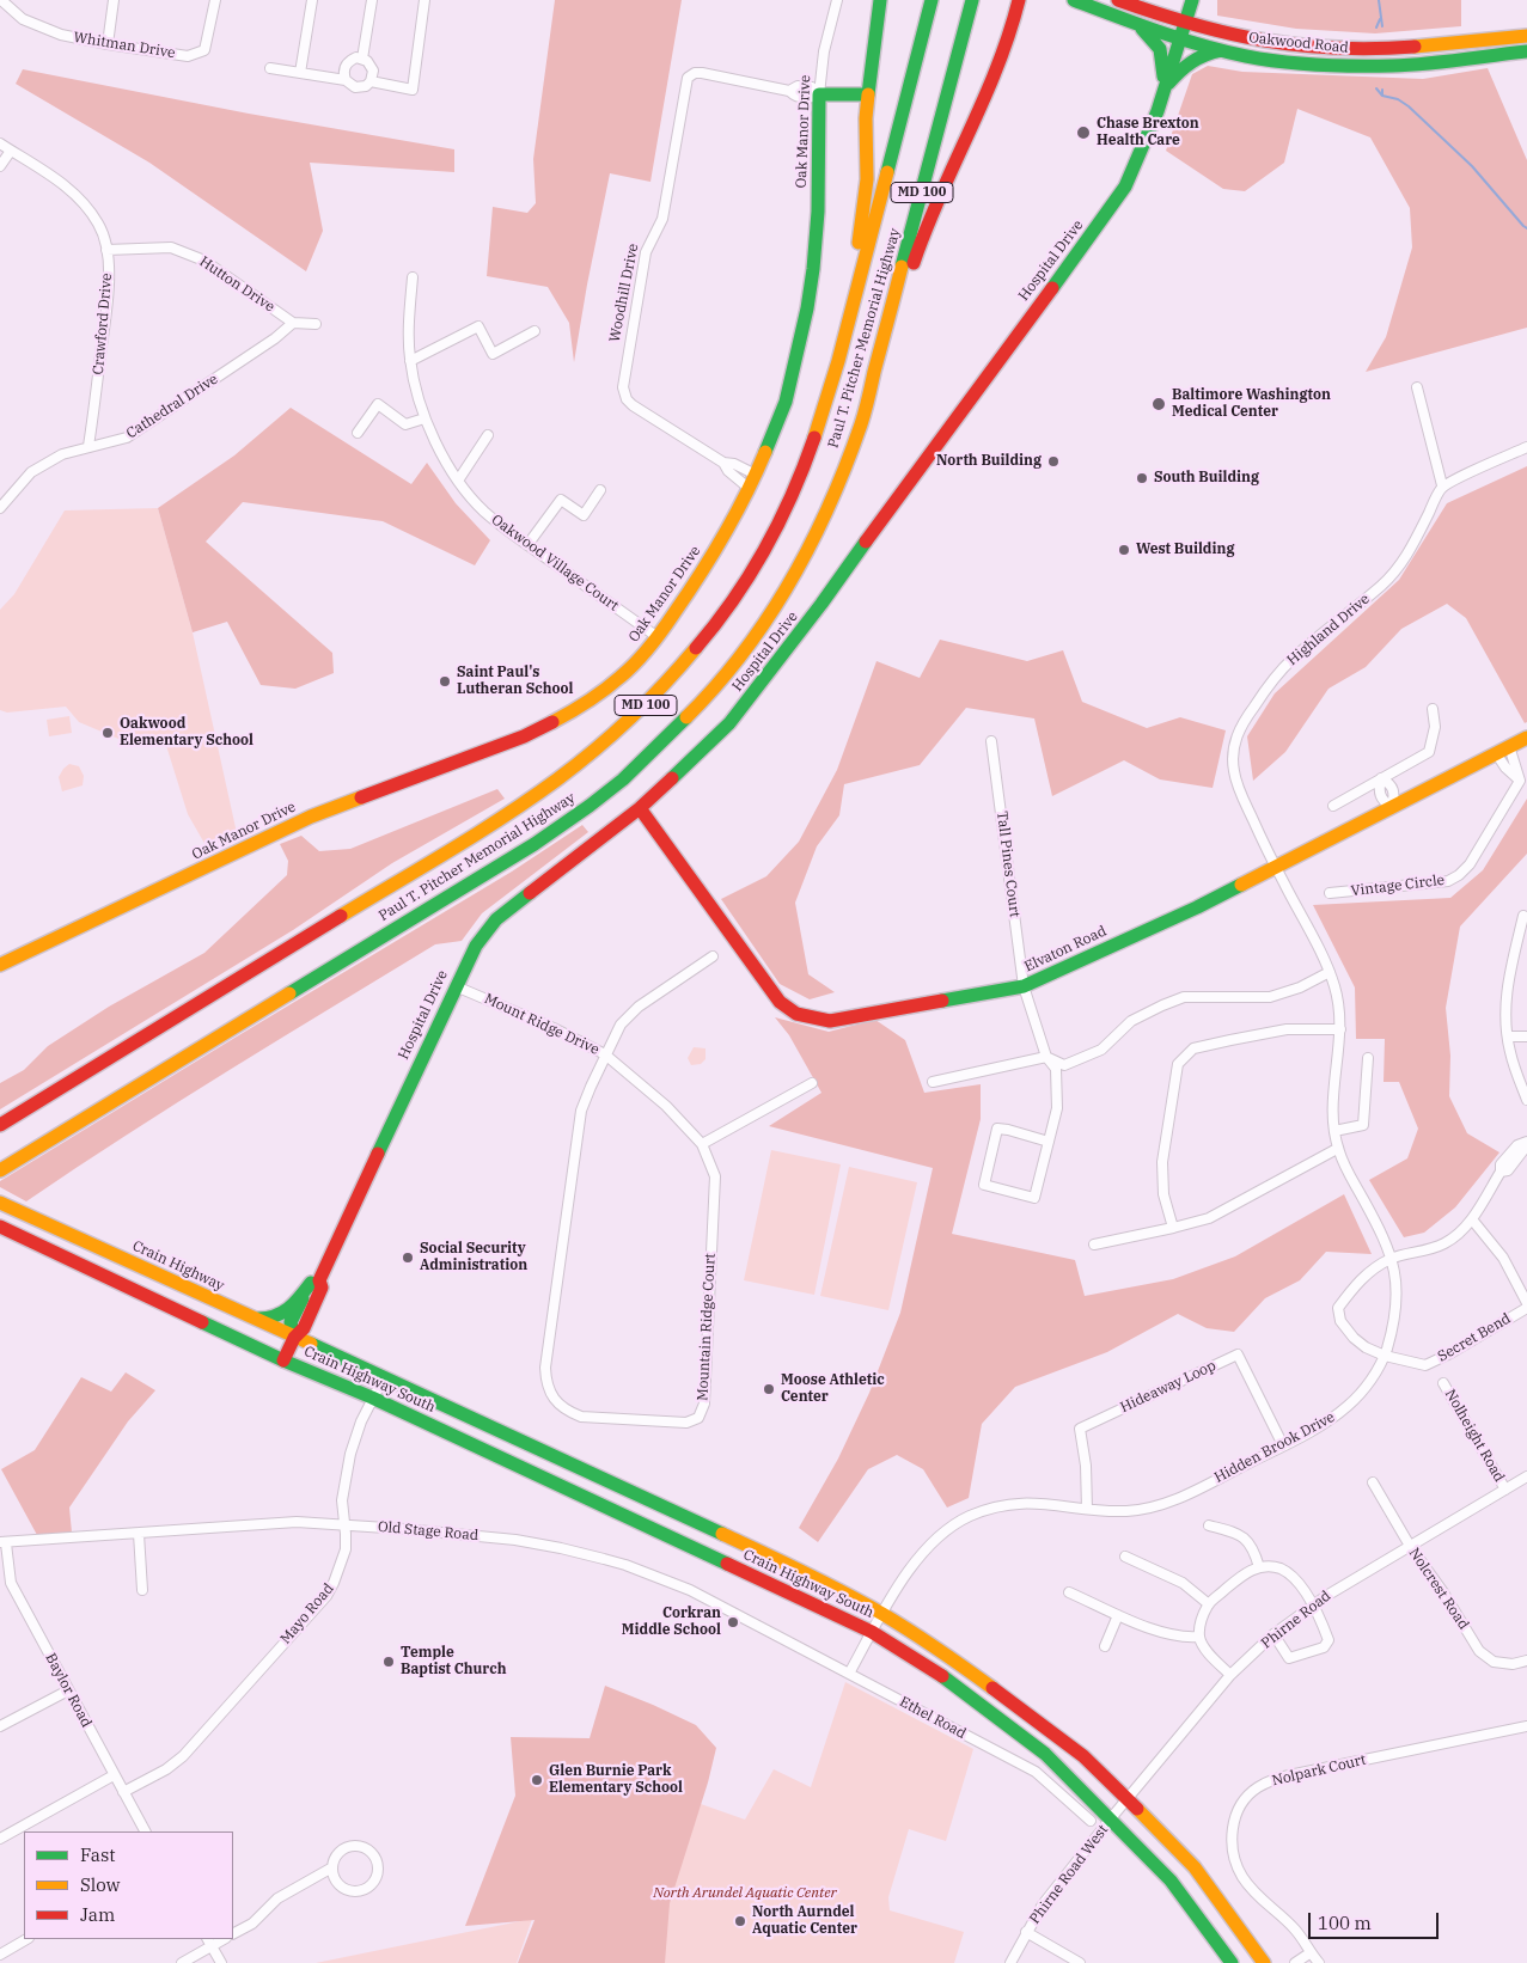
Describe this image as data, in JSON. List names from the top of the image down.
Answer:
{
  "streets": {
    "main road": [
      "Oakwood Road",
      "Oak Manor Drive",
      "MD 100",
      "Hospital Drive",
      "Woodhill Drive",
      "Paul T. Pitcher Memorial Highway",
      "Elvaton Road",
      "Crain Highway",
      "Crain Highway South"
    ],
    "street": [
      "Whitman Drive",
      "Hutton Drive",
      "Crawford Drive",
      "Cathedral Drive",
      "Oakwood Village Court",
      "Highland Drive",
      "Tall Pines Court",
      "Vintage Circle",
      "Mount Ridge Drive",
      "Mountain Ridge Court",
      "Secret Bend",
      "Hideaway Loop",
      "Nolheight Road",
      "Hidden Brook Drive",
      "Old Stage Road",
      "Nolcrest Road",
      "Mayo Road",
      "Phirne Road",
      "Baylor Road",
      "Ethel Road",
      "Nolpark Court",
      "Phirne Road West"
    ]
  },
  "crossings": [
    ["Oakwood Road", "Hospital Drive"],
    ["Oak Manor Drive", "Woodhill Drive"],
    ["Oak Manor Drive", "Oakwood Village Court"],
    ["Hospital Drive", "Elvaton Road"],
    ["Hospital Drive", "Mount Ridge Drive"],
    ["Hospital Drive", "Crain Highway"],
    ["Hospital Drive", "Crain Highway South"],
    ["Hutton Drive", "Crawford Drive"],
    ["Hutton Drive", "Cathedral Drive"],
    ["Crawford Drive", "Cathedral Drive"],
    ["Highland Drive", "Elvaton Road"],
    ["Highland Drive", "Hidden Brook Drive"],
    ["Tall Pines Court", "Elvaton Road"],
    ["Elvaton Road", "Hidden Brook Drive"],
    ["Mount Ridge Drive", "Mountain Ridge Court"],
    ["Crain Highway", "Crain Highway South"],
    ["Secret Bend", "Hidden Brook Drive"],
    ["Crain Highway South", "Hidden Brook Drive"],
    ["Crain Highway South", "Mayo Road"],
    ["Crain Highway South", "Phirne Road"],
    ["Crain Highway South", "Phirne Road West"],
    ["Hideaway Loop", "Hidden Brook Drive"],
    ["Nolheight Road", "Phirne Road"],
    ["Hidden Brook Drive", "Ethel Road"],
    ["Old Stage Road", "Mayo Road"],
    ["Old Stage Road", "Baylor Road"],
    ["Old Stage Road", "Ethel Road"],
    ["Nolcrest Road", "Phirne Road"],
    ["Mayo Road", "Baylor Road"],
    ["Phirne Road", "Phirne Road West"]
  ],
  "parks": ["North Arundel Aquatic Center"],
  "places": [
    "Chase Brexton Health Care",
    "Baltimore Washington Medical Center",
    "North Building",
    "South Building",
    "West Building",
    "Saint Paul's Lutheran School",
    "Oakwood Elementary School",
    "Social Security Administration",
    "Moose Athletic Center",
    "Corkran Middle School",
    "Temple Baptist Church",
    "Glen Burnie Park Elementary School",
    "North Aurndel Aquatic Center"
  ],
  "legend": ["Fast", "Slow", "Jam"],
  "scale_bar": "100 m"
}
